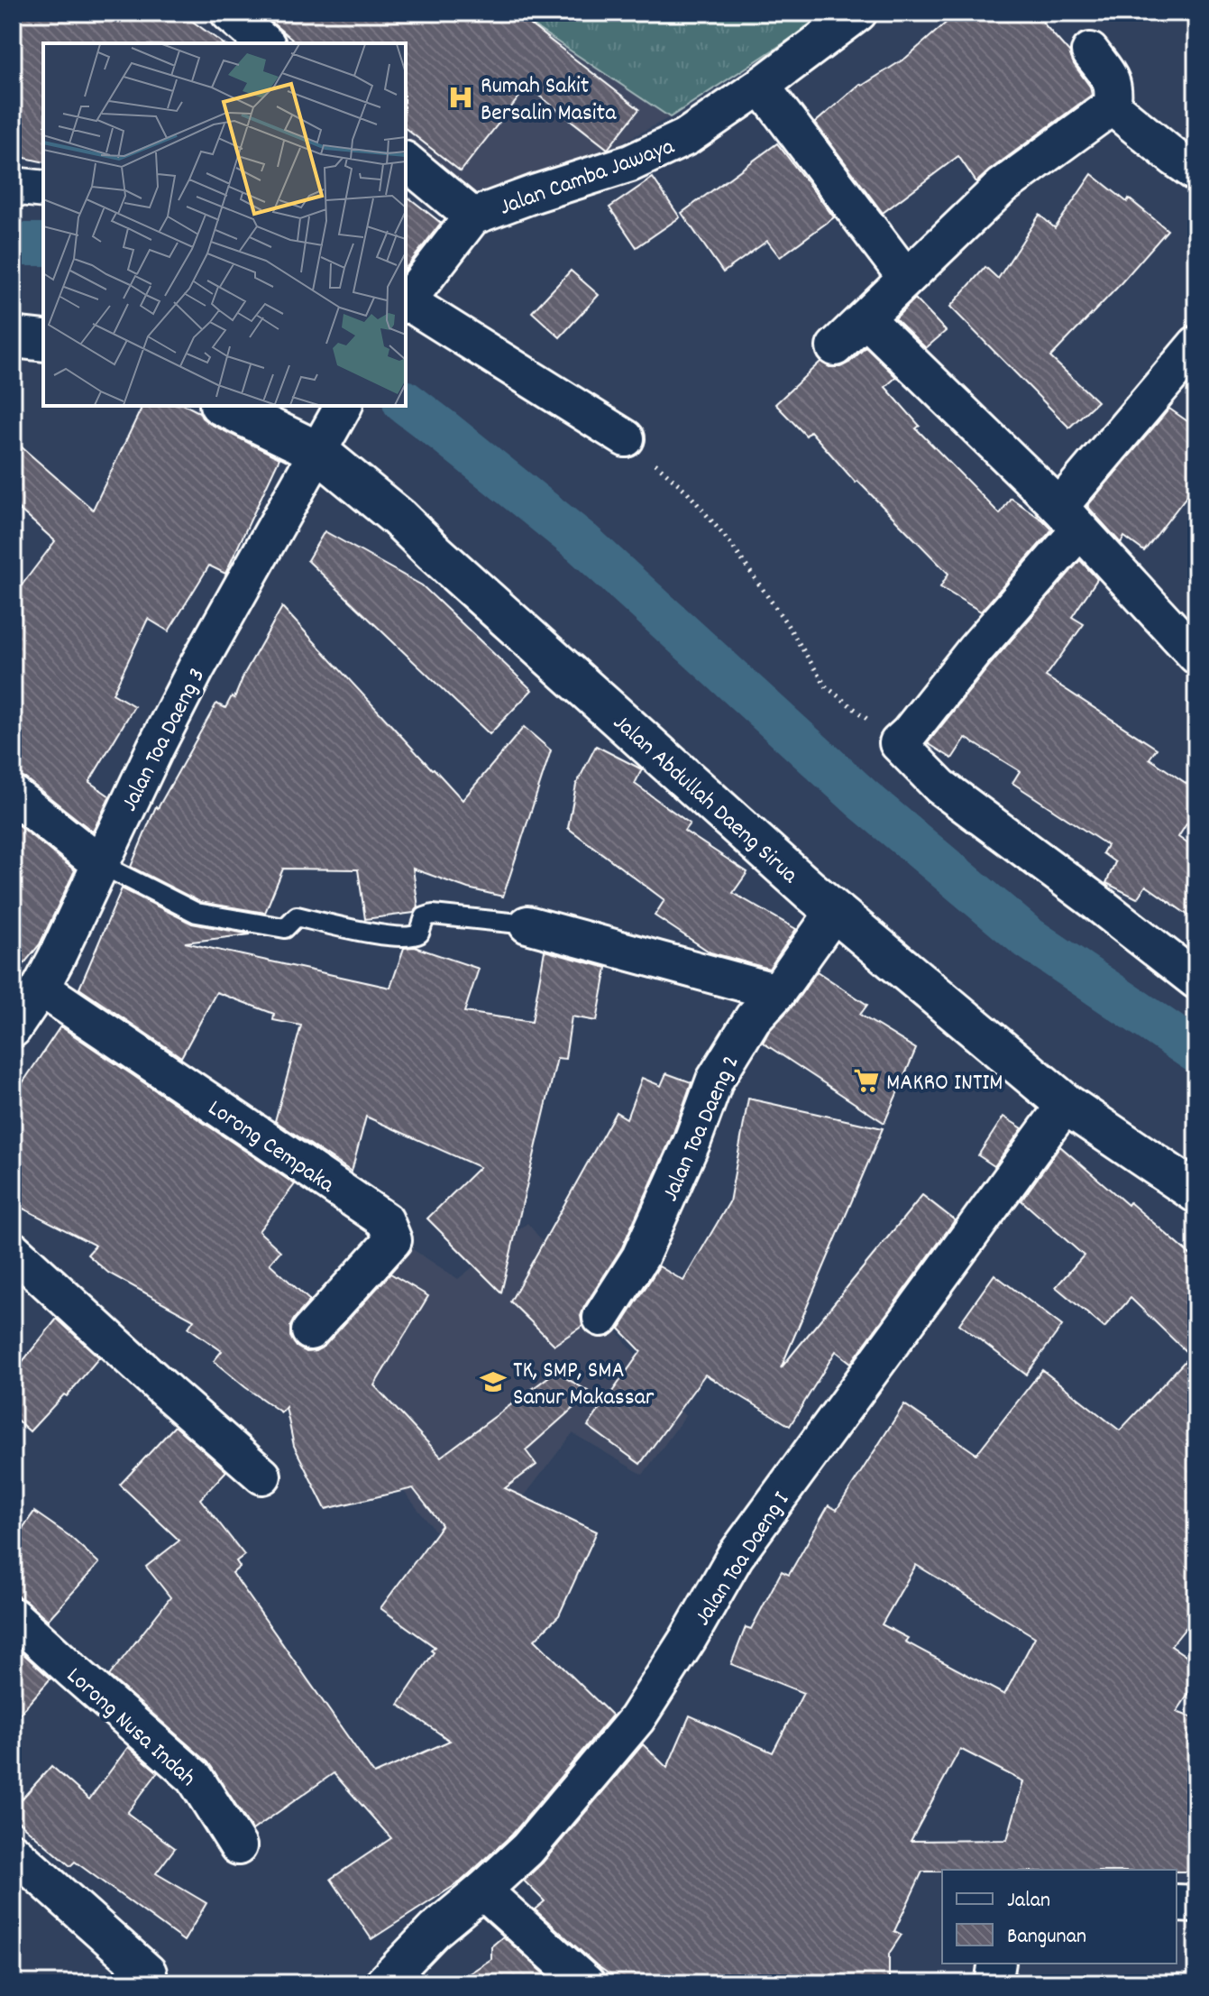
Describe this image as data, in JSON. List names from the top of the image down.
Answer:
{
  "streets": {
    "main road": ["Jalan Abdullah Daeng Sirua"],
    "street": [
      "Jalan Camba Jawaya",
      "Jalan Toa Daeng 3",
      "Jalan Toa Daeng 2",
      "Lorong Cempaka",
      "Jalan Toa Daeng I",
      "Lorong Nusa Indah"
    ]
  },
  "crossings": [
    ["Jalan Toa Daeng 3", "Jalan Abdullah Daeng Sirua"],
    ["Jalan Toa Daeng 3", "Lorong Cempaka"],
    ["Jalan Abdullah Daeng Sirua", "Jalan Toa Daeng 2"],
    ["Jalan Abdullah Daeng Sirua", "Jalan Toa Daeng I"]
  ],
  "places": {
    "hospital": ["Rumah Sakit Bersalin Masita"],
    "supermarket": ["MAKRO INTIM"],
    "school or university": ["TK, SMP, SMA Sanur Makassar"]
  },
  "legend": ["Jalan", "Bangunan"]
}
